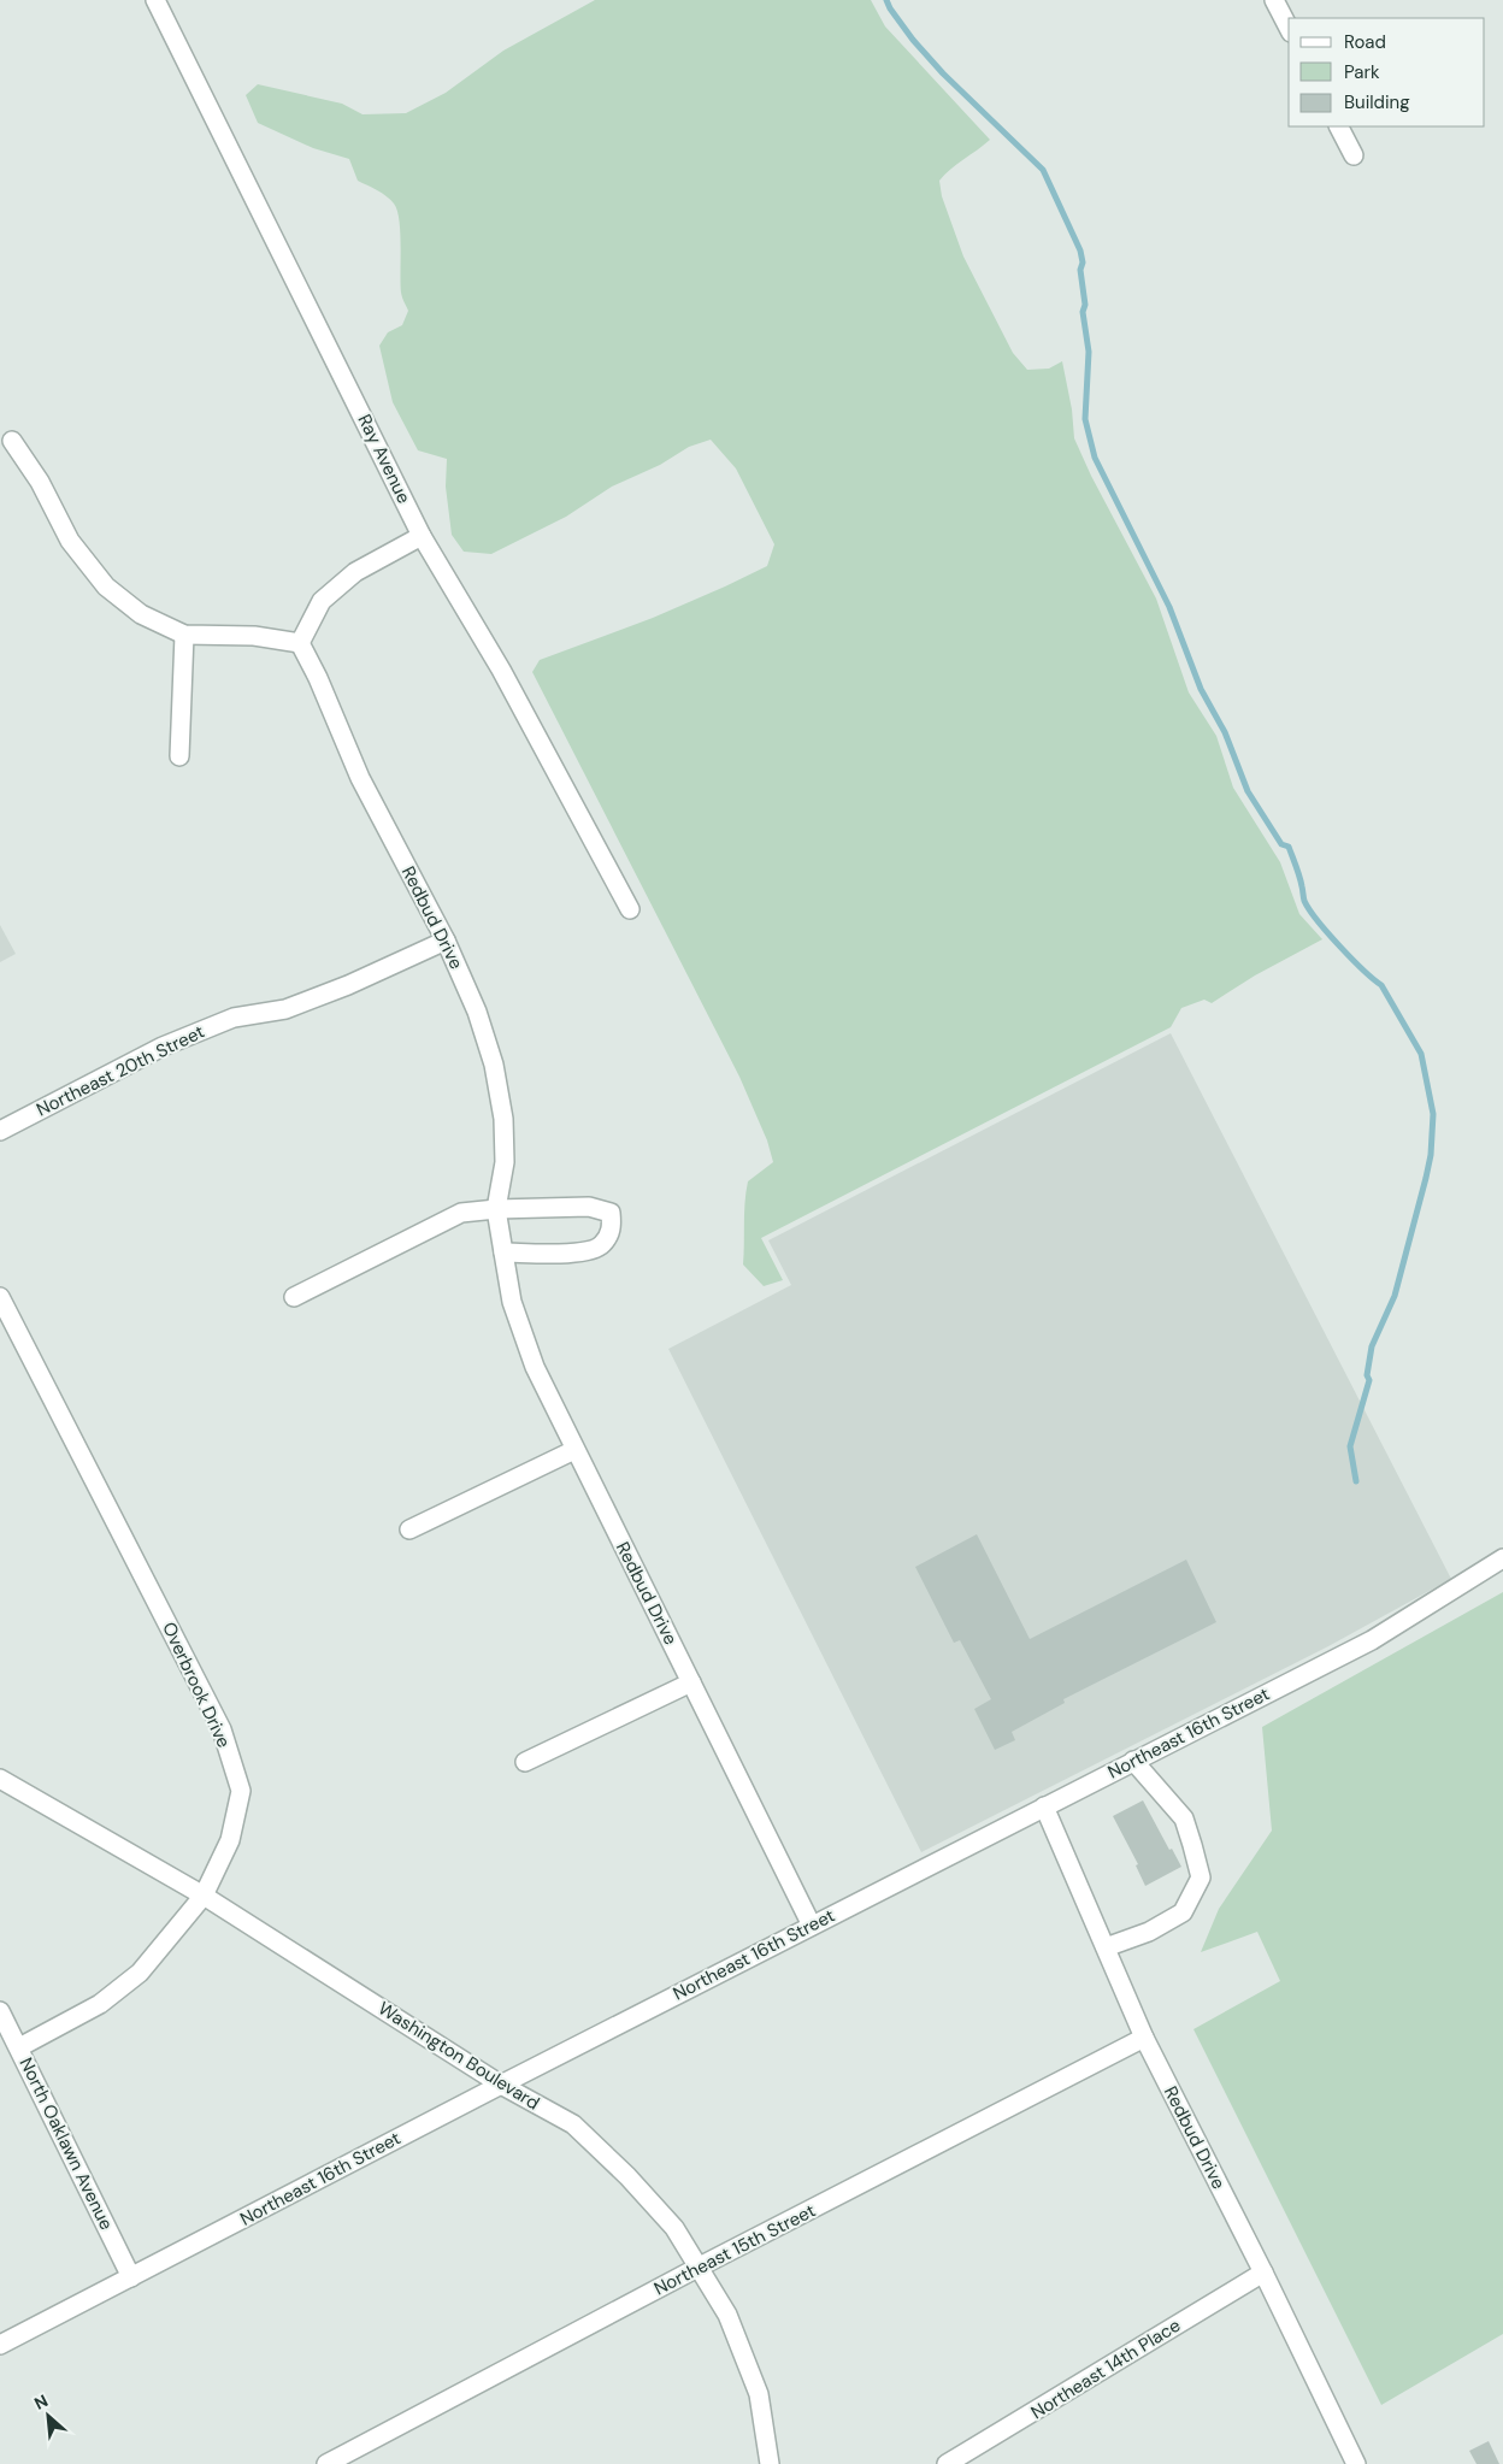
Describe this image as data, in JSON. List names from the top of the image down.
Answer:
{
  "streets": {
    "street": [
      "Ray Avenue",
      "Redbud Drive",
      "Northeast 20th Street",
      "Overbrook Drive",
      "Northeast 16th Street",
      "Washington Boulevard",
      "North Oaklawn Avenue",
      "Northeast 15th Street",
      "Northeast 14th Place"
    ]
  },
  "crossings": [
    ["Redbud Drive", "Northeast 20th Street"],
    ["Redbud Drive", "Northeast 16th Street"],
    ["Redbud Drive", "Northeast 15th Street"],
    ["Redbud Drive", "Northeast 14th Place"],
    ["Overbrook Drive", "Washington Boulevard"],
    ["Overbrook Drive", "North Oaklawn Avenue"],
    ["Northeast 16th Street", "Washington Boulevard"],
    ["Northeast 16th Street", "North Oaklawn Avenue"],
    ["Washington Boulevard", "Northeast 15th Street"]
  ],
  "legend": ["Road", "Park", "Building"],
  "north": "top left"
}
